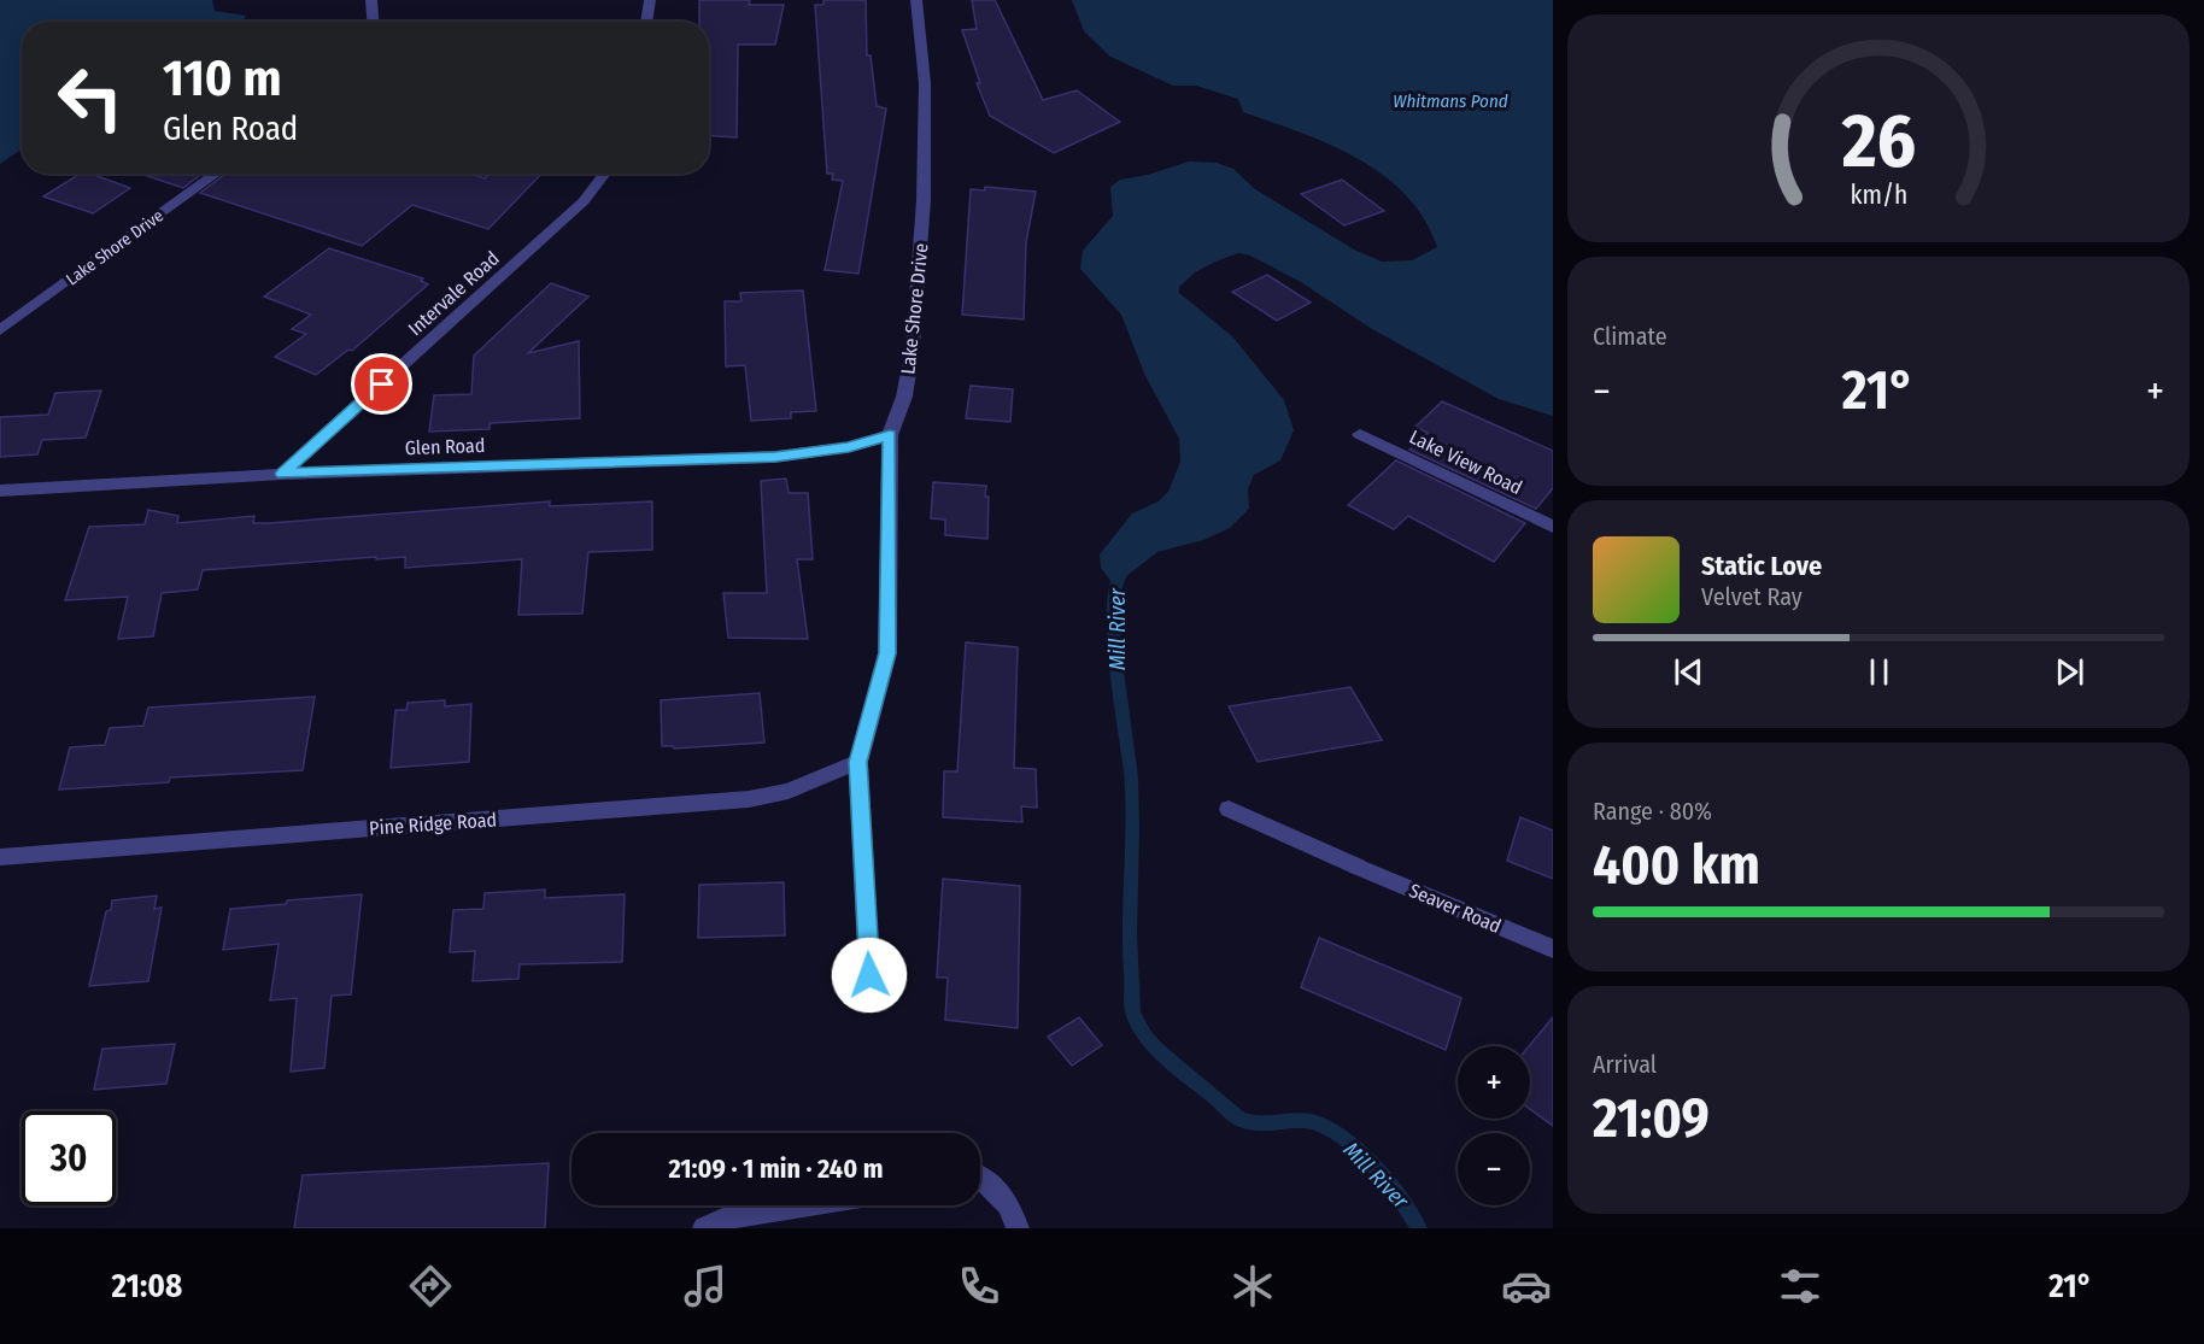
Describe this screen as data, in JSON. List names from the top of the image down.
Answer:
{
  "streets": {
    "street": [
      "Lake Shore Drive",
      "Intervale Road",
      "Glen Road",
      "Lake View Road",
      "Pine Ridge Road",
      "Seaver Road"
    ]
  },
  "crossings": [
    ["Lake Shore Drive", "Glen Road"],
    ["Lake Shore Drive", "Pine Ridge Road"],
    ["Intervale Road", "Glen Road"]
  ],
  "water": ["Whitmans Pond", "Mill River"],
  "page": {
    "turn": ["110 m", "Glen Road"],
    "tile": [
      "Climate",
      ["Range · 80%", "400 km"],
      ["Arrival", "21:09"]
    ],
    "heat": ["−", "21°", "+"],
    "song": ["Static Love", "Velvet Ray"],
    "map_buttons": ["+", "−"],
    "limit": "30",
    "trip": "21:09 · 1 min · 240 m",
    "tabs": ["21:08", "21°"],
    "gauge": ["26", "km/h"]
  }
}
